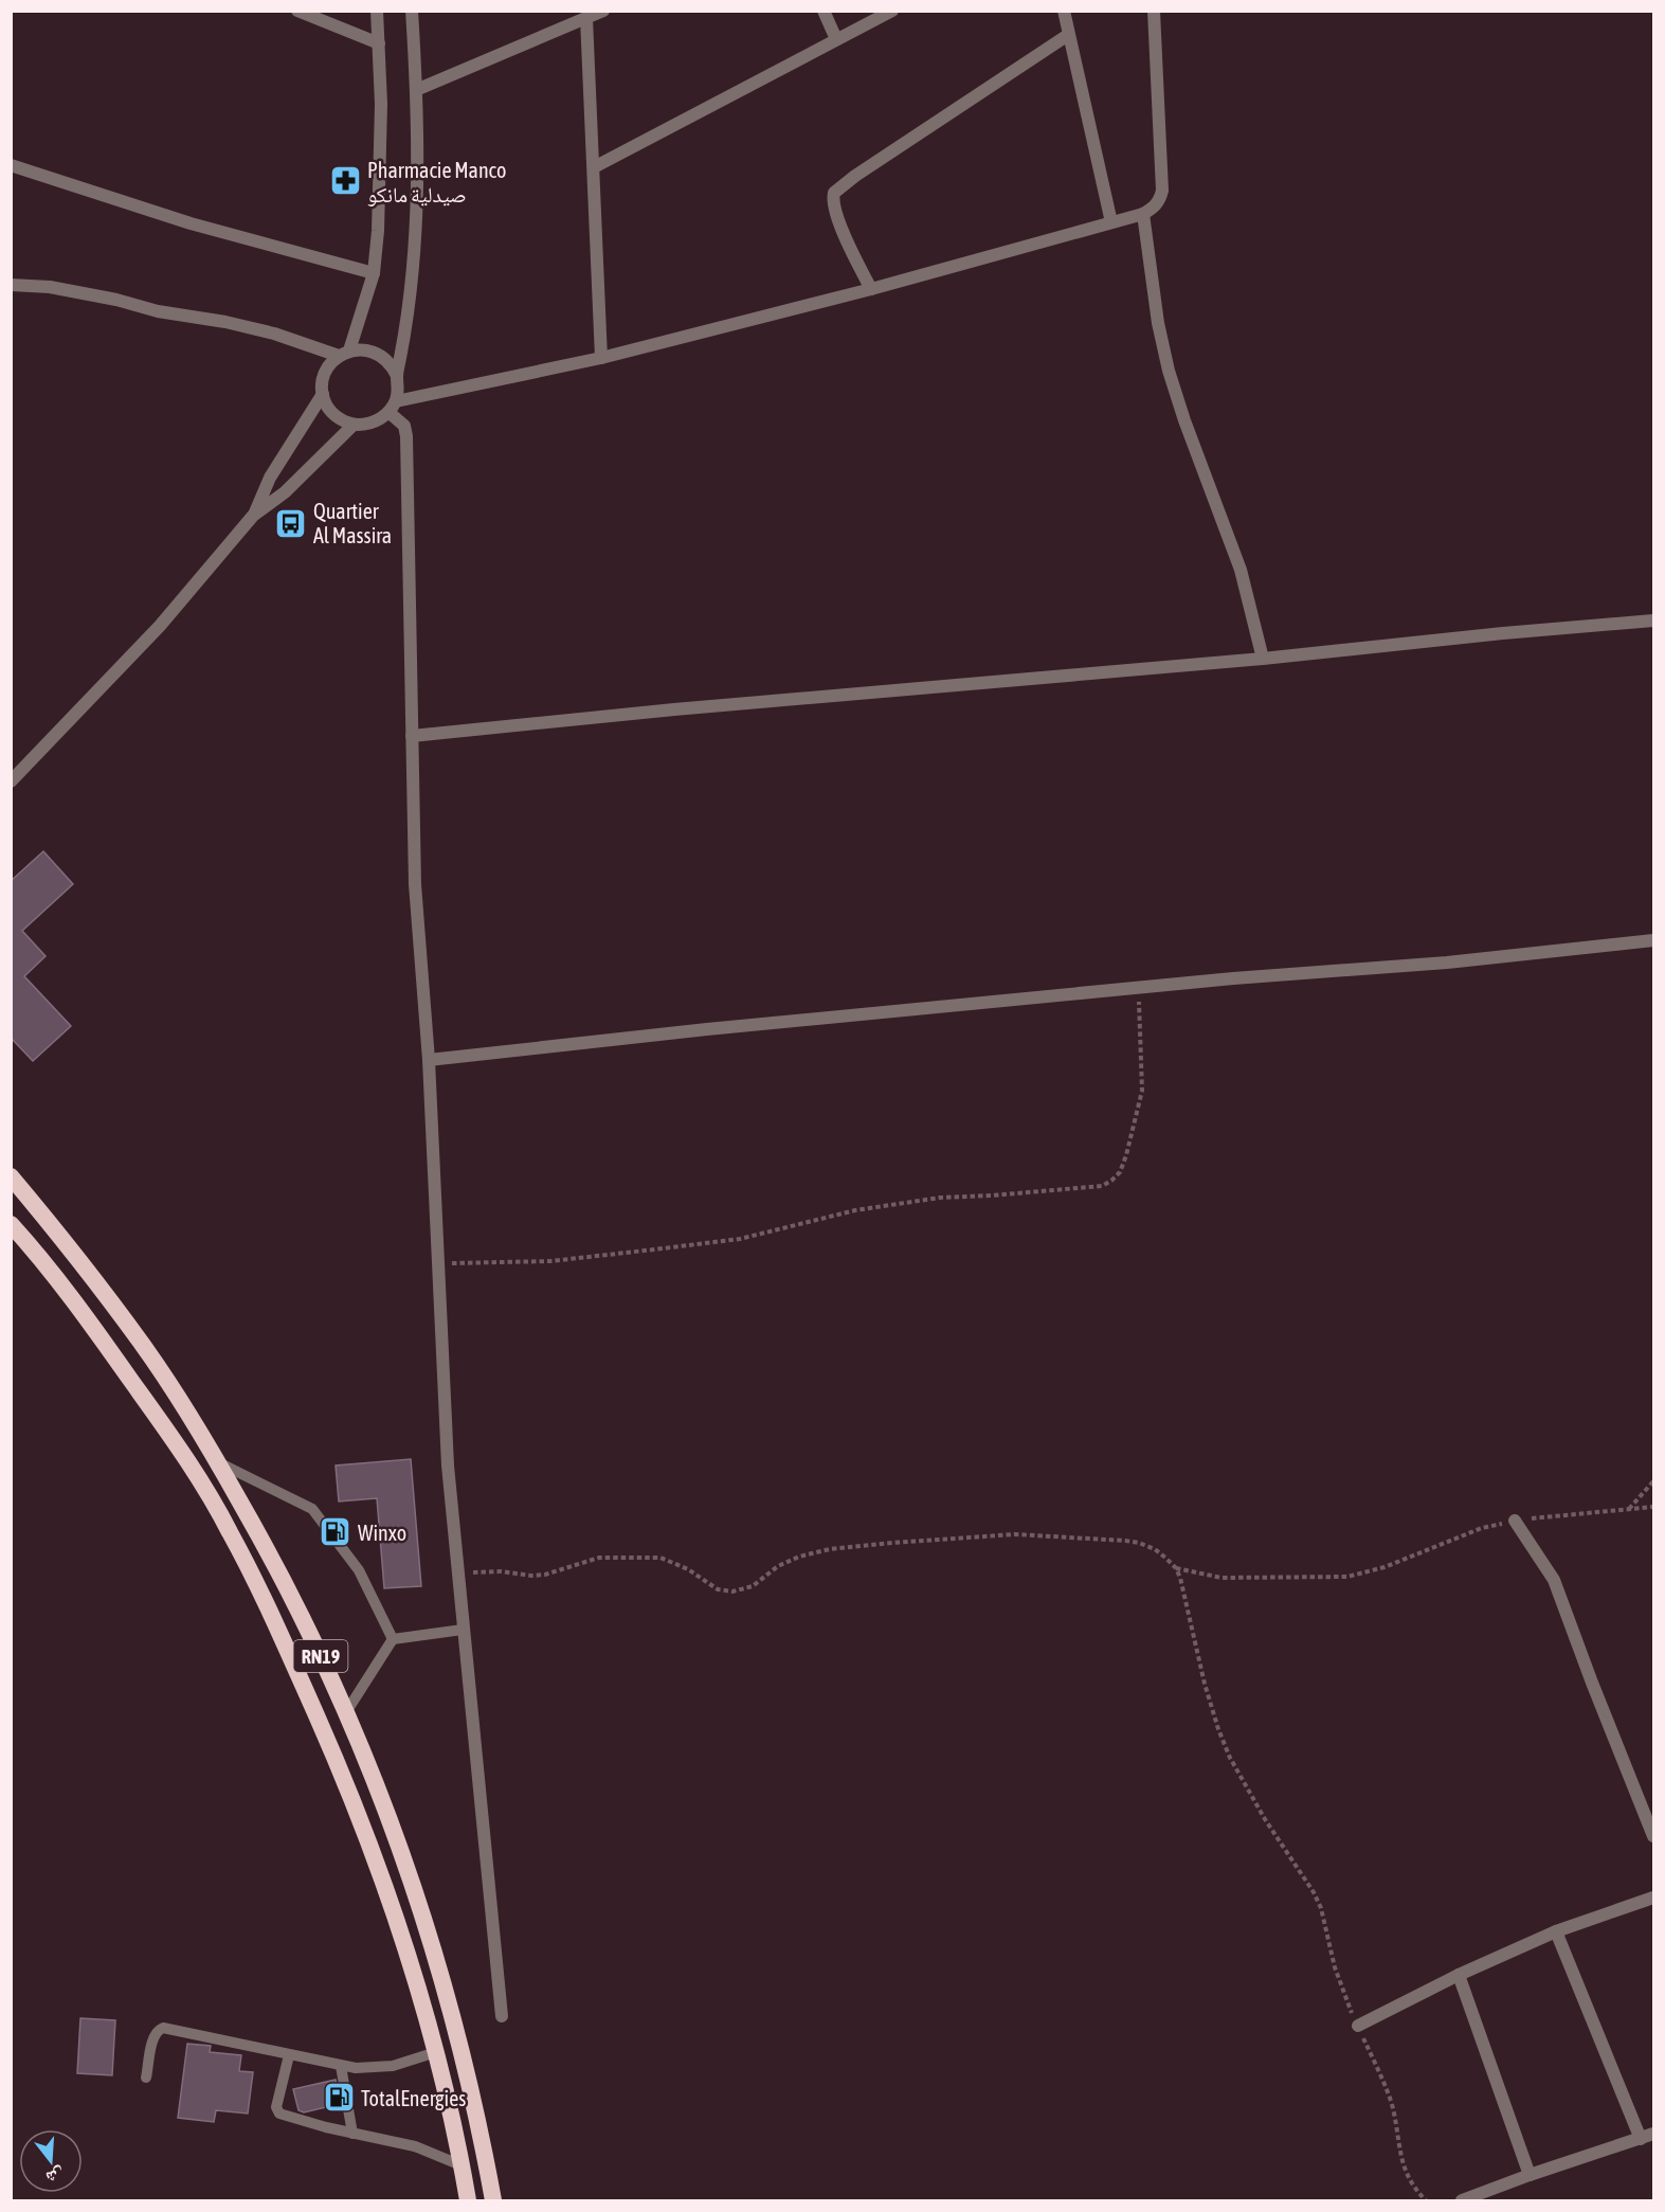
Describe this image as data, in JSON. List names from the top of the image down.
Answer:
{
  "streets": {
    "highway": ["RN19"]
  },
  "places": {
    "pharmacy": ["Pharmacie Manco صيدلية مانكو"],
    "bus stop": ["Quartier Al Massira"],
    "fuel station": ["Winxo", "TotalEnergies"]
  },
  "north": "bottom"
}
